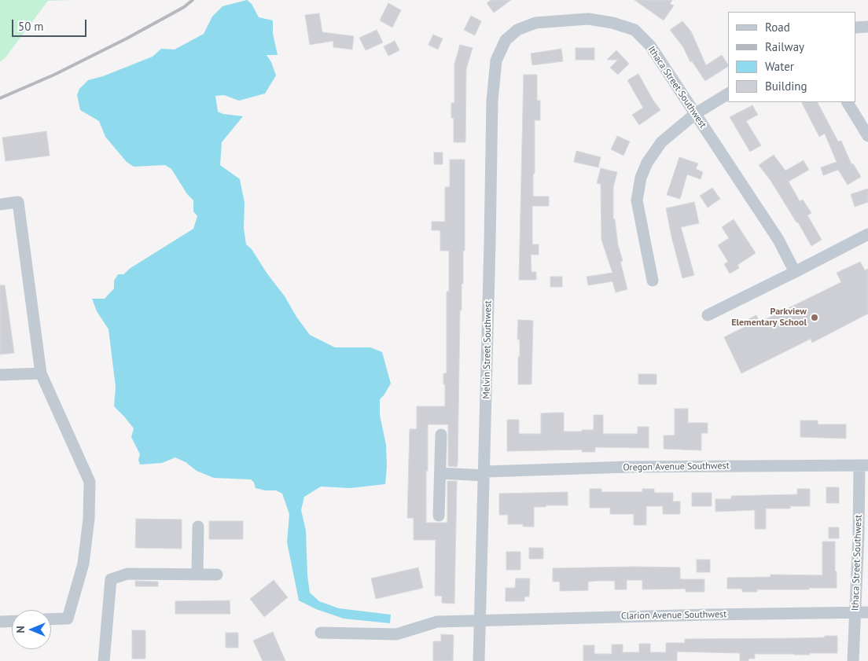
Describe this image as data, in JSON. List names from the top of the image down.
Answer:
{
  "streets": {
    "street": [
      "Ithaca Street Southwest",
      "Melvin Street Southwest",
      "Oregon Avenue Southwest",
      "Clarion Avenue Southwest"
    ]
  },
  "crossings": [
    ["Ithaca Street Southwest", "Melvin Street Southwest"],
    ["Ithaca Street Southwest", "Oregon Avenue Southwest"],
    ["Ithaca Street Southwest", "Clarion Avenue Southwest"],
    ["Melvin Street Southwest", "Oregon Avenue Southwest"],
    ["Melvin Street Southwest", "Clarion Avenue Southwest"]
  ],
  "places": ["Parkview Elementary School"],
  "legend": [
    "Road",
    "Railway",
    "Water",
    "Building"
  ],
  "scale_bar": "50 m",
  "north": "left"
}
